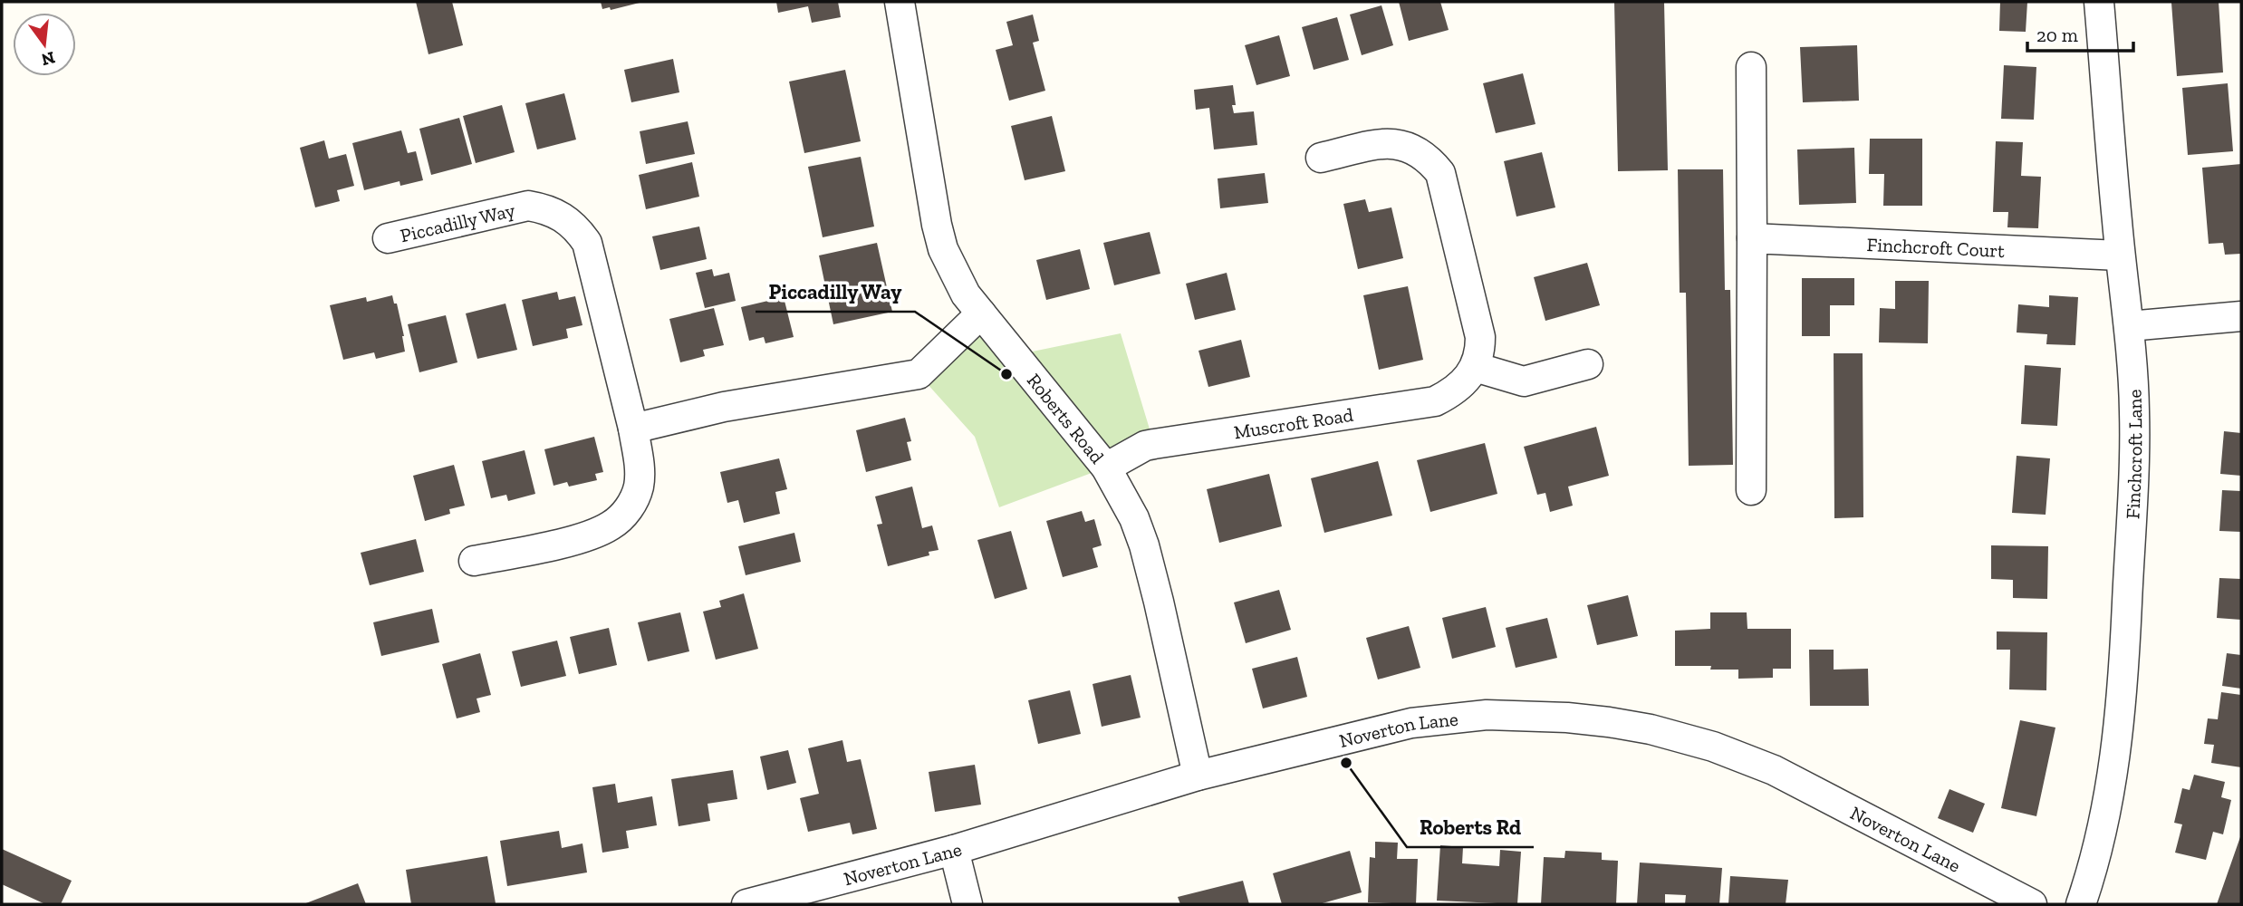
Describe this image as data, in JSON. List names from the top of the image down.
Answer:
{
  "streets": {
    "street": [
      "Piccadilly Way",
      "Finchcroft Court",
      "Roberts Road",
      "Muscroft Road",
      "Finchcroft Lane",
      "Noverton Lane"
    ]
  },
  "crossings": [
    ["Finchcroft Court", "Finchcroft Lane"],
    ["Roberts Road", "Muscroft Road"],
    ["Roberts Road", "Noverton Lane"]
  ],
  "places": ["Piccadilly Way", "Roberts Rd"],
  "scale_bar": "20 m",
  "north": "bottom"
}
